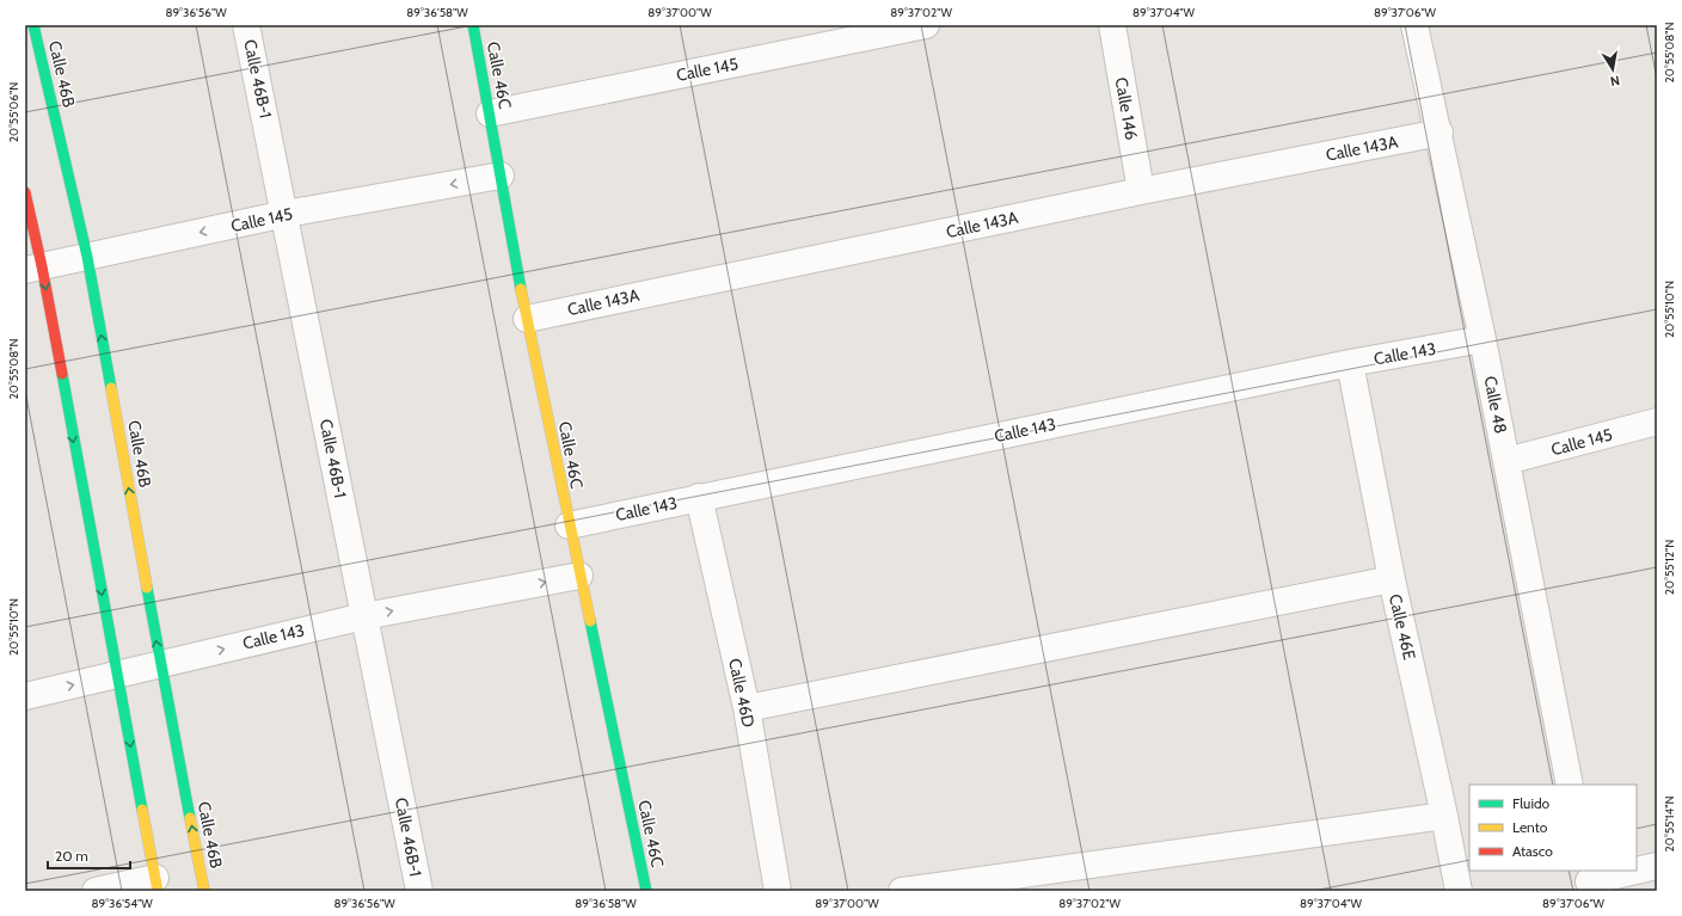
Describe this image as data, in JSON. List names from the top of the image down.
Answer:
{
  "streets": {
    "street": [
      "Calle 145",
      "Calle 46B",
      "Calle 46C",
      "Calle 46B-1",
      "Calle 146",
      "Calle 143A",
      "Calle 143",
      "Calle 48",
      "Calle 46E",
      "Calle 46D"
    ]
  },
  "crossings": [
    ["Calle 145", "Calle 46B"],
    ["Calle 145", "Calle 46C"],
    ["Calle 145", "Calle 46B-1"],
    ["Calle 145", "Calle 48"],
    ["Calle 46B", "Calle 143"],
    ["Calle 46C", "Calle 143A"],
    ["Calle 46C", "Calle 143"],
    ["Calle 46B-1", "Calle 143"],
    ["Calle 146", "Calle 143A"],
    ["Calle 143A", "Calle 48"],
    ["Calle 143", "Calle 48"],
    ["Calle 143", "Calle 46E"],
    ["Calle 143", "Calle 46D"]
  ],
  "one_way": ["Calle 145"],
  "legend": ["Fluido", "Lento", "Atasco"],
  "scale_bar": "20 m",
  "north": "bottom",
  "coordinates": [
    "89°36'56\"W",
    "89°36'58\"W",
    "89°37'00\"W",
    "89°37'02\"W",
    "89°37'04\"W",
    "89°37'06\"W",
    "20°55'08\"N",
    "20°55'06\"N",
    "20°55'10\"N",
    "20°55'12\"N",
    "20°55'14\"N",
    "89°36'54\"W"
  ]
}
